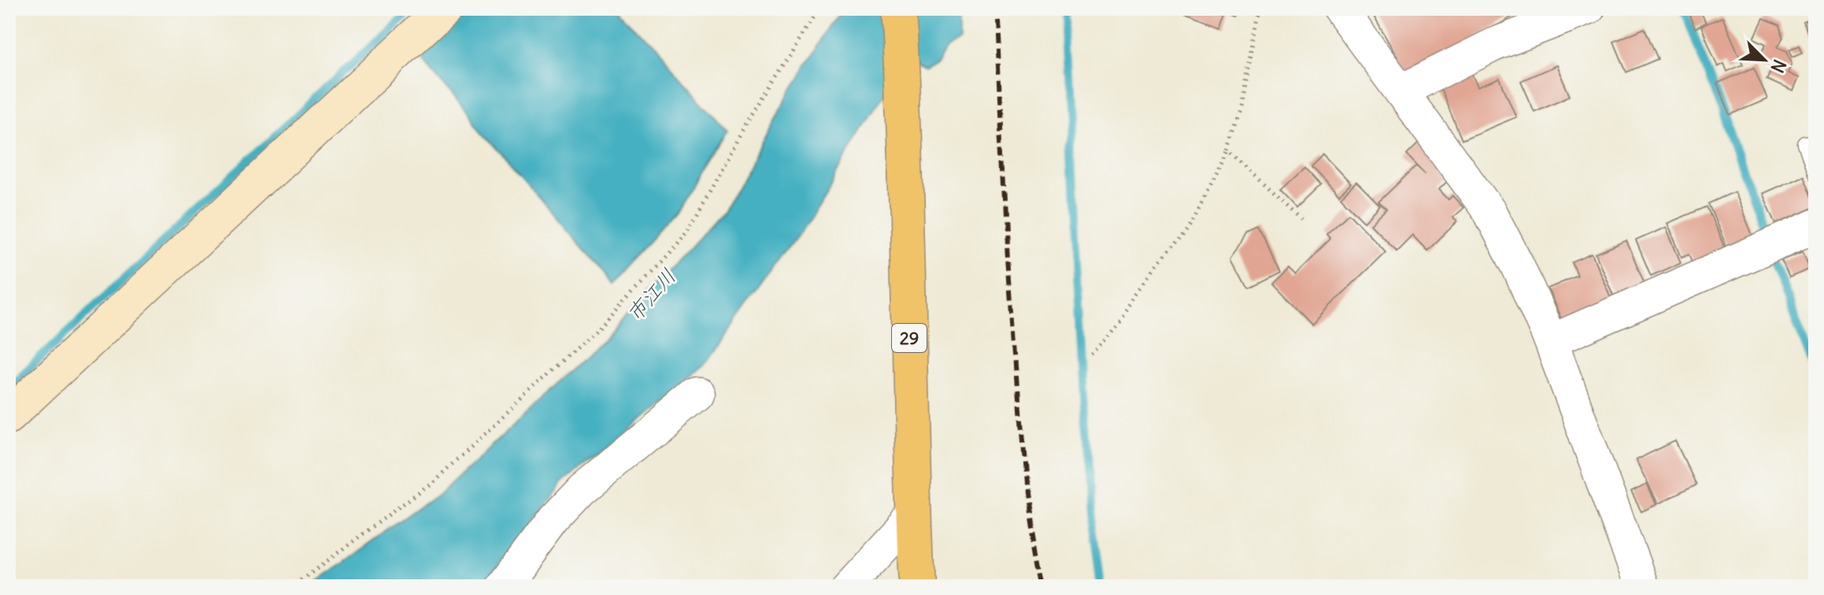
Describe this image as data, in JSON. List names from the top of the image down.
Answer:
{
  "streets": {
    "main road": ["29"]
  },
  "water": ["市江川"],
  "north": "bottom right"
}
